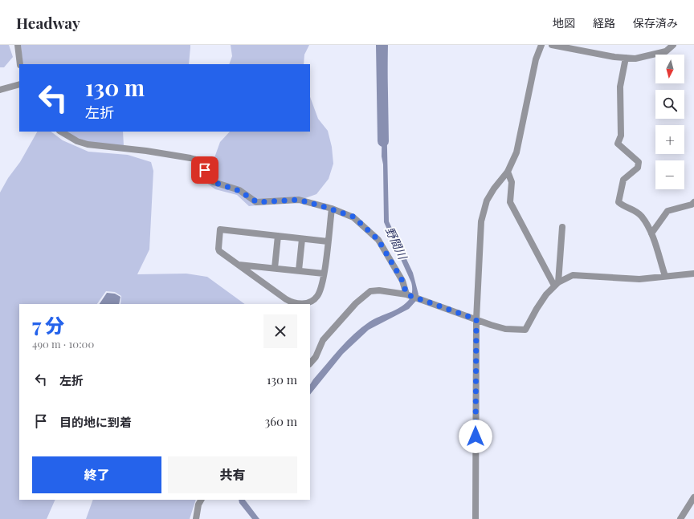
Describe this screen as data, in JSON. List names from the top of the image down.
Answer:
{
  "water": ["野間川"],
  "north": "bottom",
  "page": {
    "header": "Headway",
    "nav": ["地図", "経路", "保存済み"],
    "map_buttons": ["+", "−"],
    "turn": ["130 m", "左折"],
    "heading": ["7 分", "490 m · 10:00"],
    "list": [
      {
        "name": "左折",
        "value": "130 m"
      },
      {
        "name": "目的地に到着",
        "value": "360 m"
      }
    ],
    "buttons": ["終了", "共有"]
  }
}
